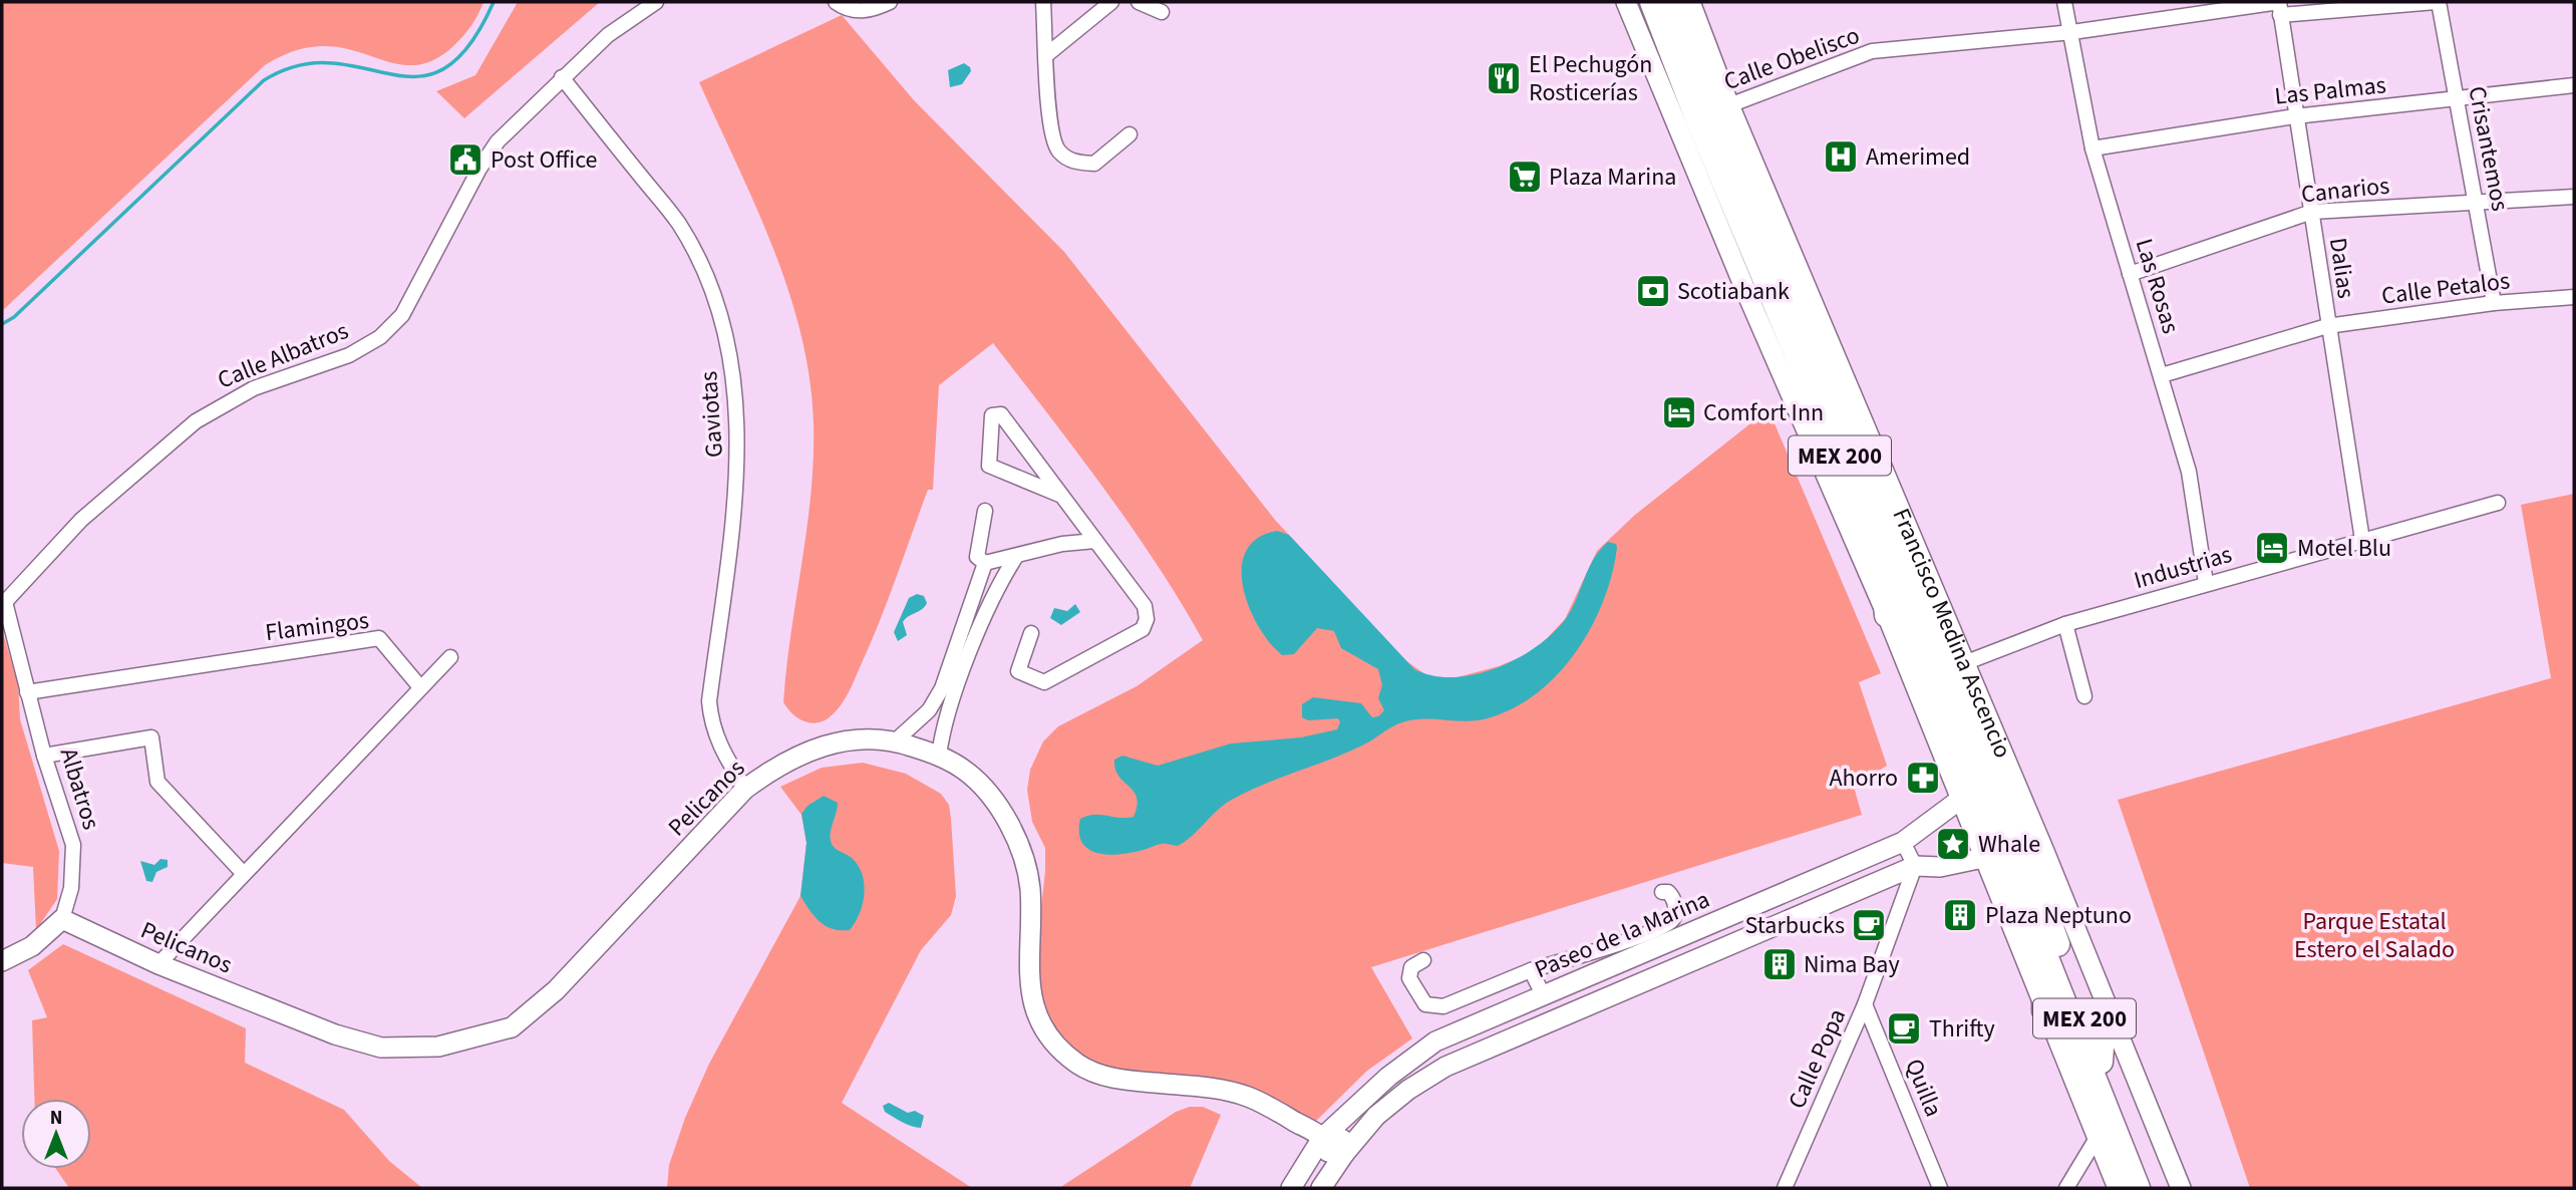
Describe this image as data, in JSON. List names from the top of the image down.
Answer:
{
  "streets": {
    "highway": ["MEX 200", "Francisco Medina Ascencio"],
    "street": [
      "Calle Obelisco",
      "Las Palmas",
      "Crisantemos",
      "Canarios",
      "Dalias",
      "Las Rosas",
      "Calle Petalos",
      "Calle Albatros",
      "Gaviotas",
      "Industrias",
      "Flamingos",
      "Albatros",
      "Pelicanos",
      "Paseo de la Marina",
      "Calle Popa",
      "Quilla"
    ]
  },
  "crossings": [
    ["Calle Obelisco", "Crisantemos"],
    ["Calle Obelisco", "Dalias"],
    ["Calle Obelisco", "Las Rosas"],
    ["Calle Obelisco", "Francisco Medina Ascencio"],
    ["Las Palmas", "Crisantemos"],
    ["Las Palmas", "Dalias"],
    ["Las Palmas", "Las Rosas"],
    ["Crisantemos", "Canarios"],
    ["Crisantemos", "Calle Petalos"],
    ["Canarios", "Dalias"],
    ["Canarios", "Las Rosas"],
    ["Dalias", "Calle Petalos"],
    ["Dalias", "Industrias"],
    ["Las Rosas", "Calle Petalos"],
    ["Las Rosas", "Industrias"],
    ["Calle Albatros", "Gaviotas"],
    ["Calle Albatros", "Albatros"],
    ["Gaviotas", "Pelicanos"],
    ["Industrias", "Francisco Medina Ascencio"],
    ["Flamingos", "Albatros"],
    ["Francisco Medina Ascencio", "Paseo de la Marina"],
    ["Albatros", "Pelicanos"],
    ["Pelicanos", "Paseo de la Marina"],
    ["Paseo de la Marina", "Calle Popa"],
    ["Calle Popa", "Quilla"]
  ],
  "parks": ["Parque Estatal Estero el Salado"],
  "places": {
    "restaurant": ["El Pechugón Rosticerías"],
    "hospital": ["Amerimed"],
    "public building": ["Post Office"],
    "supermarket": ["Plaza Marina"],
    "bank": ["Scotiabank"],
    "hotel": ["Comfort Inn", "Motel Blu"],
    "pharmacy": ["Ahorro"],
    "place": ["Whale"],
    "building": ["Plaza Neptuno", "Nima Bay"],
    "cafe": ["Starbucks", "Thrifty"]
  },
  "north": "top"
}
